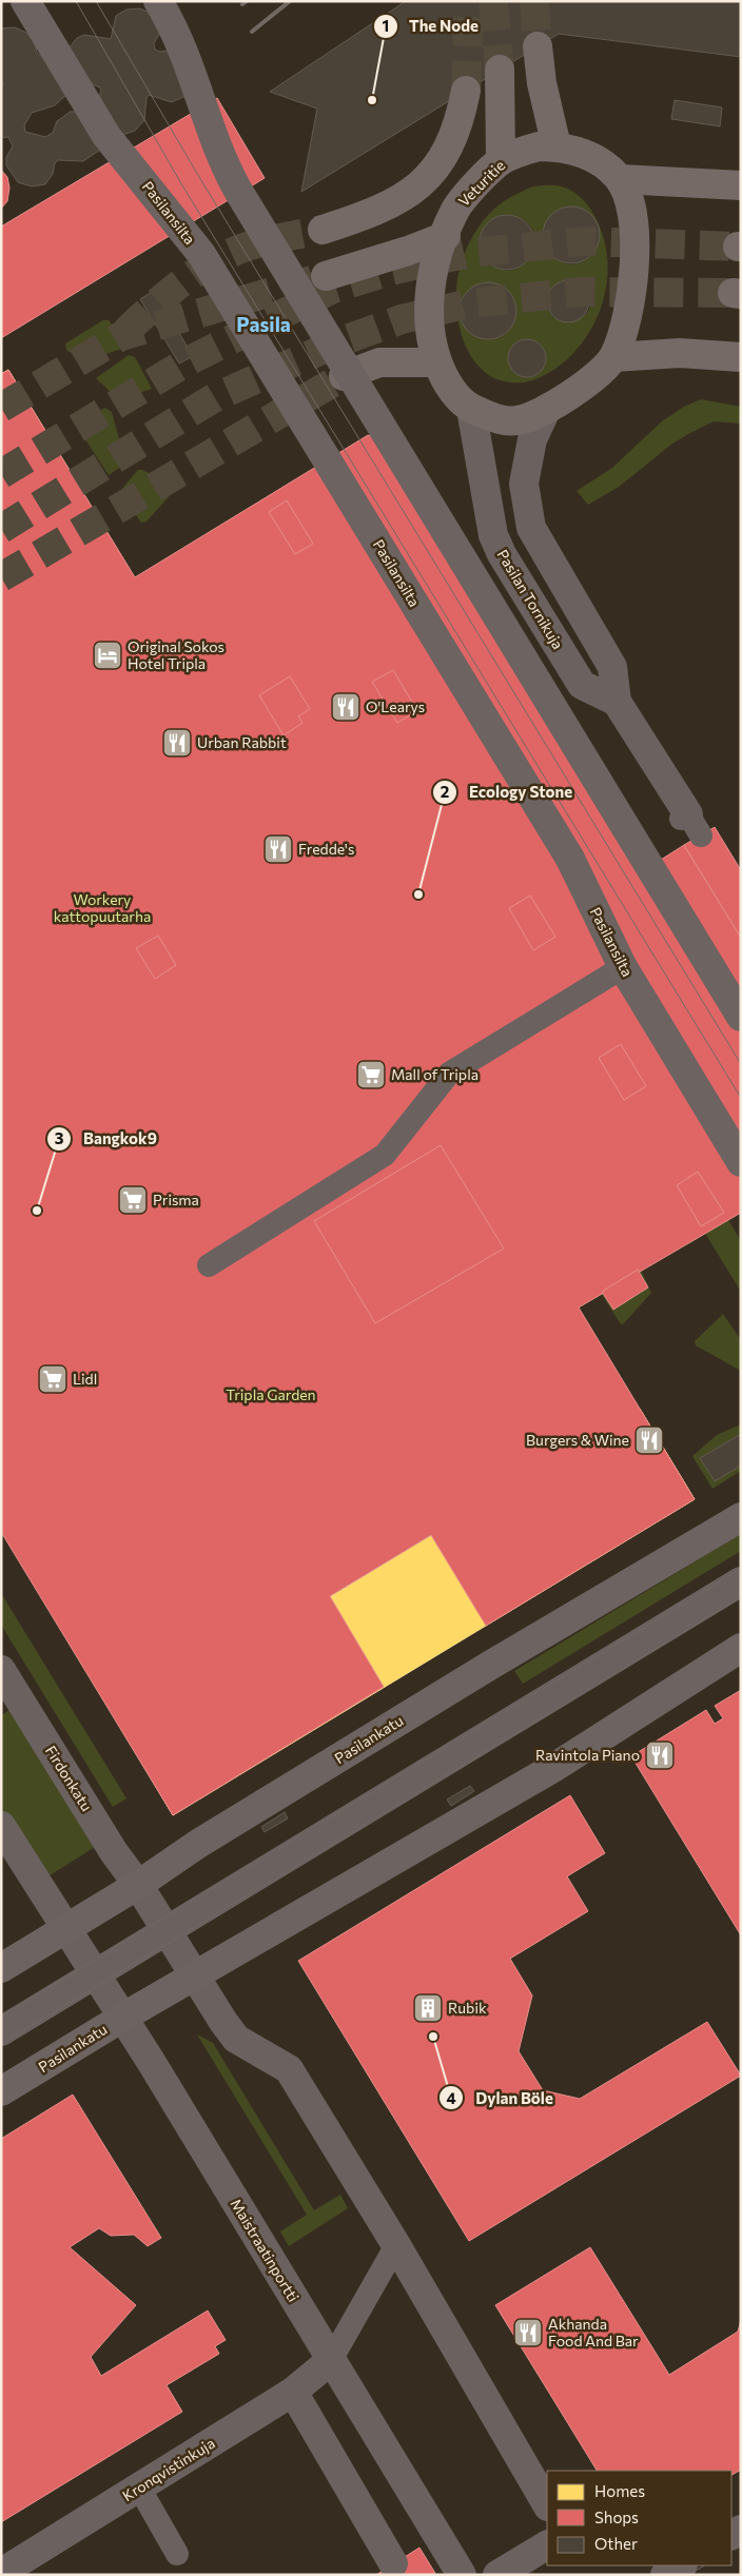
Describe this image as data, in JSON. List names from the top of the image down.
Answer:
{
  "streets": {
    "main road": ["Veturitie"],
    "street": [
      "Pasilansilta",
      "Pasilan Tornikuja",
      "Pasilankatu",
      "Firdonkatu",
      "Maistraatinportti",
      "Kronqvistinkuja"
    ]
  },
  "crossings": [
    ["Veturitie", "Pasilan Tornikuja"],
    ["Pasilankatu", "Firdonkatu"],
    ["Pasilankatu", "Maistraatinportti"],
    ["Maistraatinportti", "Kronqvistinkuja"]
  ],
  "districts": ["Pasila"],
  "parks": ["Workery kattopuutarha", "Tripla Garden"],
  "places": {
    "other": [
      "The Node",
      "Ecology Stone",
      "Bangkok9",
      "Dylan Böle"
    ],
    "hotel": ["Original Sokos Hotel Tripla"],
    "restaurant": [
      "O'Learys",
      "Urban Rabbit",
      "Fredde's",
      "Burgers & Wine",
      "Ravintola Piano",
      "Akhanda Food And Bar"
    ],
    "supermarket": ["Mall of Tripla", "Prisma", "Lidl"],
    "building": ["Rubik"]
  },
  "legend": ["Homes", "Shops", "Other"]
}
